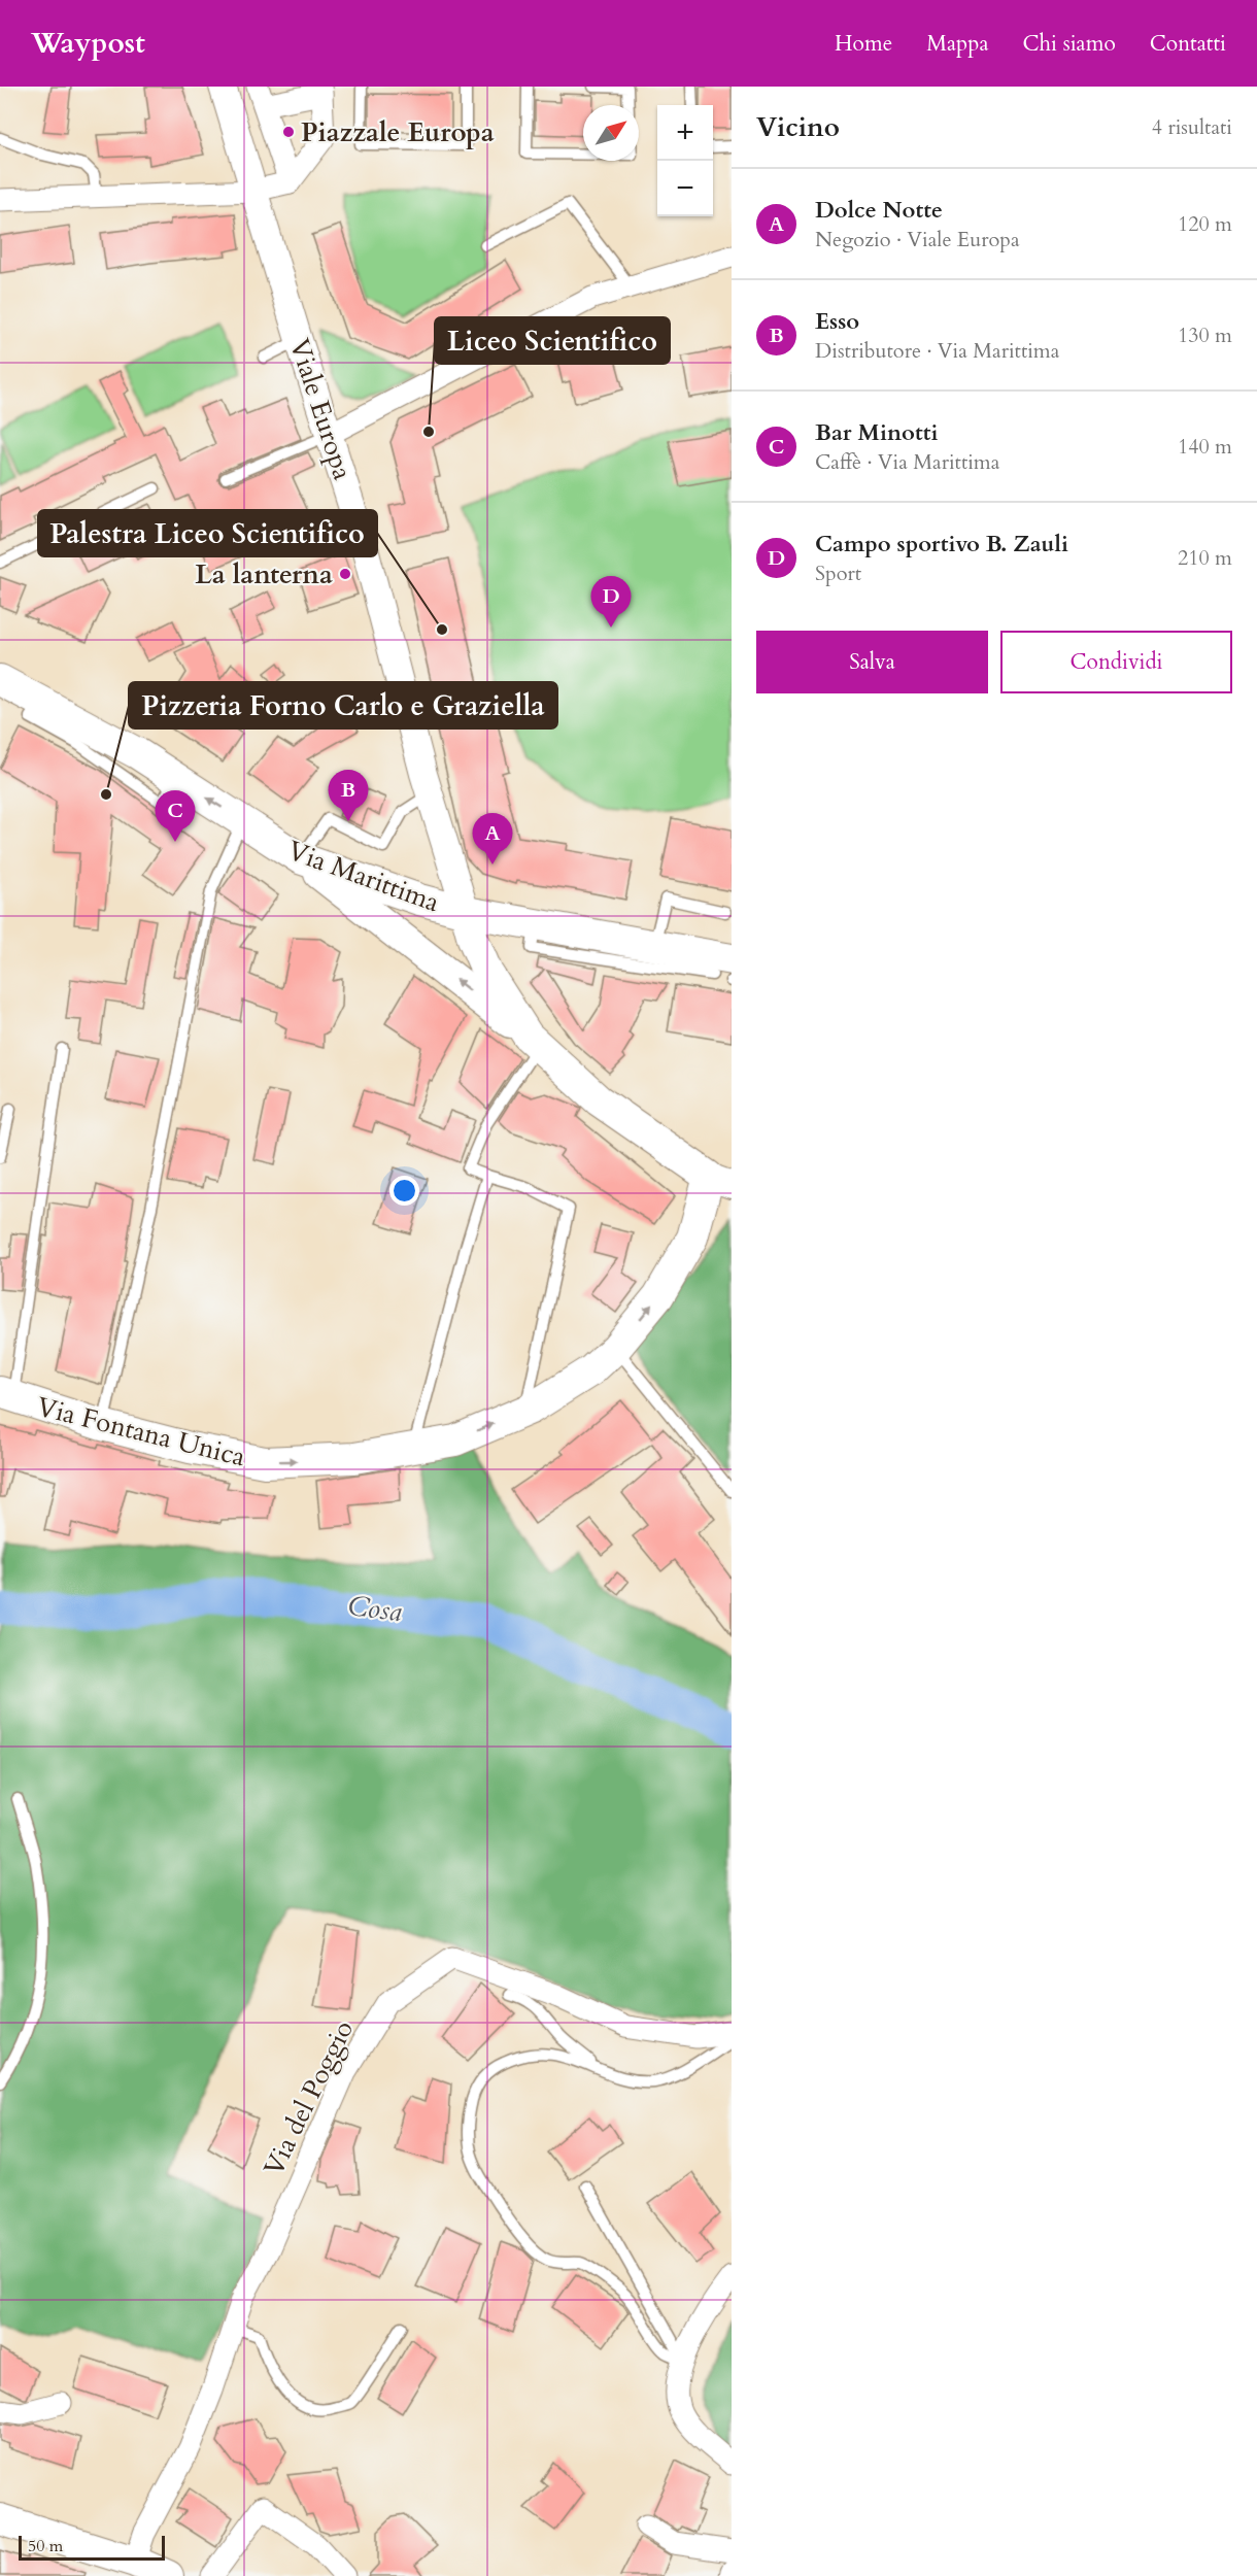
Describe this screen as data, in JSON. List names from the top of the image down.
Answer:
{
  "streets": {
    "main road": ["Via Marittima", "Via Fontana Unica"],
    "street": ["Viale Europa", "Via del Poggio"]
  },
  "crossings": [
    ["Viale Europa", "Via Marittima"]
  ],
  "one_way": ["Via Marittima", "Via Fontana Unica"],
  "water": ["Cosa"],
  "places": [
    "Piazzale Europa",
    "Liceo Scientifico",
    "La lanterna",
    "Palestra Liceo Scientifico",
    "Pizzeria Forno Carlo e Graziella"
  ],
  "scale_bar": "50 m",
  "north": "top right",
  "page": {
    "header": "Waypost",
    "nav": [
      "Home",
      "Mappa",
      "Chi siamo",
      "Contatti"
    ],
    "heading": ["Vicino", "4 risultati"],
    "map_buttons": ["+", "−"],
    "list": [
      {
        "mark": "A",
        "name": "Dolce Notte",
        "note": "Negozio · Viale Europa",
        "value": "120 m"
      },
      {
        "mark": "B",
        "name": "Esso",
        "note": "Distributore · Via Marittima",
        "value": "130 m"
      },
      {
        "mark": "C",
        "name": "Bar Minotti",
        "note": "Caffè · Via Marittima",
        "value": "140 m"
      },
      {
        "mark": "D",
        "name": "Campo sportivo B. Zauli",
        "note": "Sport",
        "value": "210 m"
      }
    ],
    "pins": [
      "D",
      "B",
      "C",
      "A"
    ],
    "buttons": ["Salva", "Condividi"],
    "scale": "50 m"
  }
}
